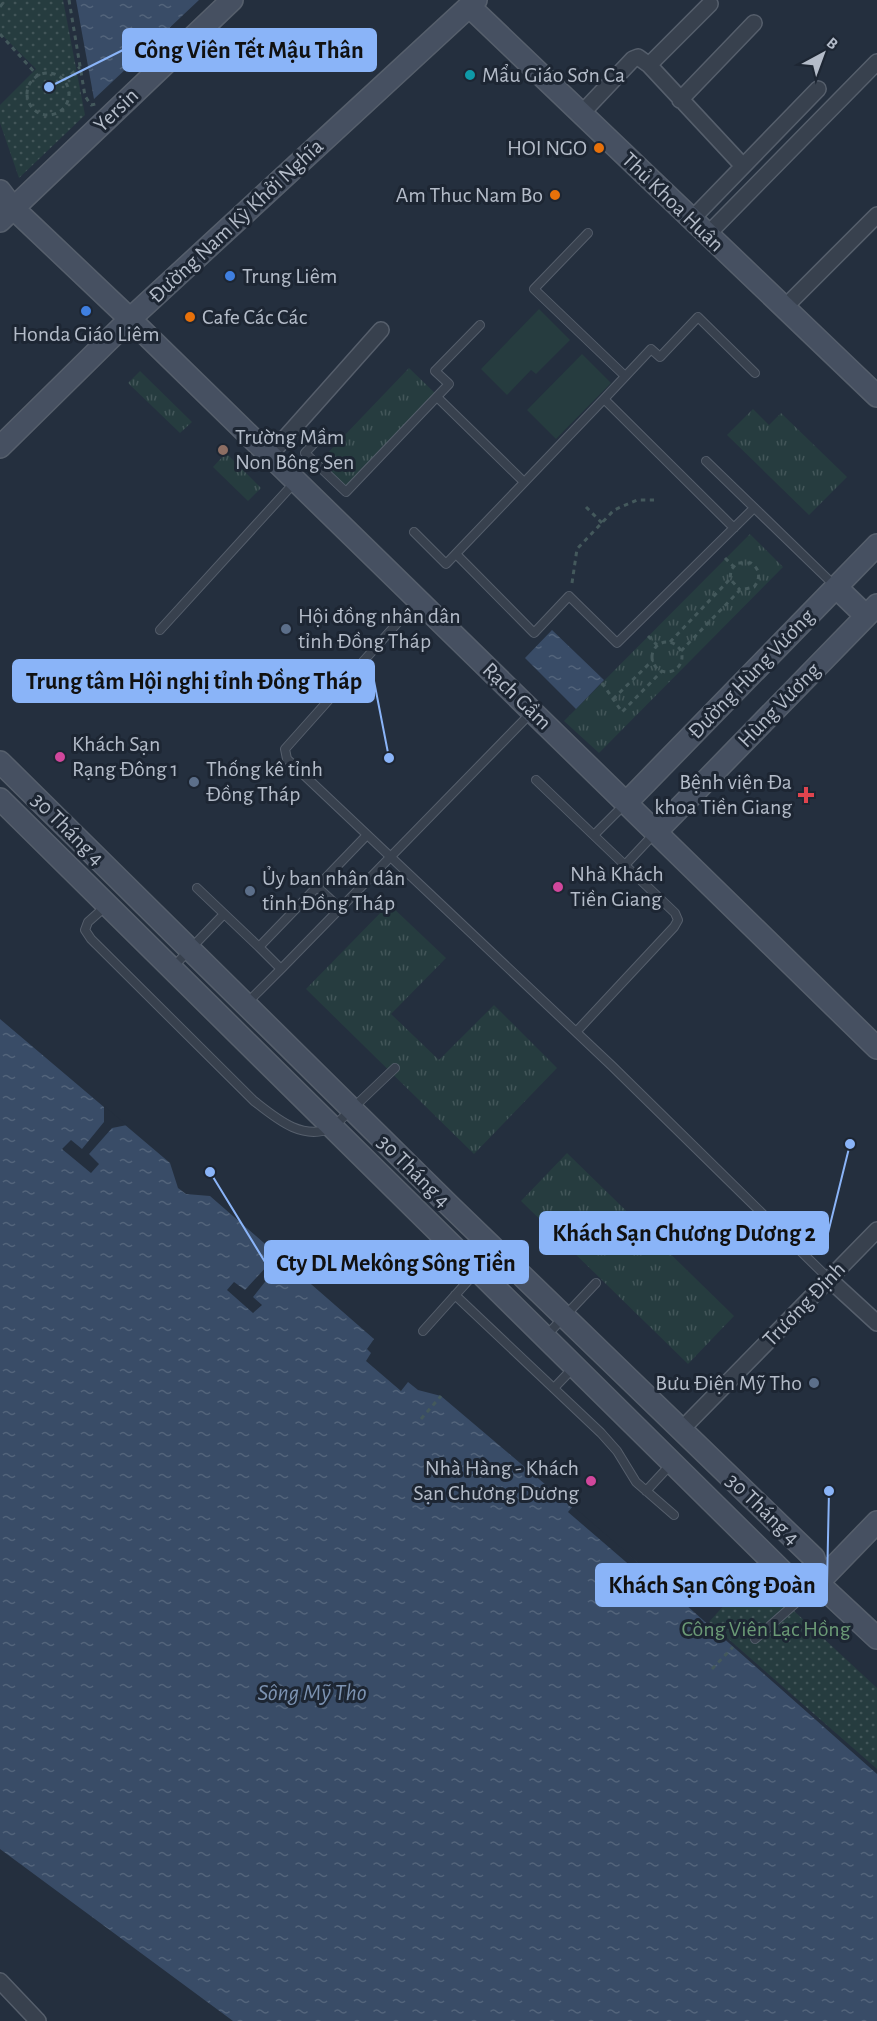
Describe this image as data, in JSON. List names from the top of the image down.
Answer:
{
  "streets": {
    "main road": [
      "Yersin",
      "Thủ Khoa Huân",
      "Đường Nam Kỳ Khởi Nghĩa",
      "Đường Hùng Vương",
      "Rạch Gầm",
      "Hùng Vương",
      "30 Tháng 4"
    ],
    "street": ["Trương Định"]
  },
  "crossings": [
    ["Yersin", "Rạch Gầm"],
    ["Thủ Khoa Huân", "Đường Nam Kỳ Khởi Nghĩa"],
    ["Đường Nam Kỳ Khởi Nghĩa", "Rạch Gầm"],
    ["Đường Hùng Vương", "Rạch Gầm"],
    ["Rạch Gầm", "Hùng Vương"],
    ["30 Tháng 4", "Trương Định"]
  ],
  "water": ["Sông Mỹ Tho"],
  "parks": ["Công Viên Lạc Hồng"],
  "places": {
    "other": [
      "Mẩu Giáo Sơn Ca",
      "Công Viên Tết Mậu Thân",
      "HOI NGO",
      "Am Thuc Nam Bo",
      "Trung Liêm",
      "Honda Giáo Liêm",
      "Cafe Các Các",
      "Trường Mầm Non Bông Sen",
      "Hội đồng nhân dân tỉnh Đồng Tháp",
      "Khách Sạn Rạng Đông 1",
      "Trung tâm Hội nghị tỉnh Đồng Tháp",
      "Thống kê tỉnh Đồng Tháp",
      "Nhà Khách Tiền Giang",
      "Ủy ban nhân dân tỉnh Đồng Tháp",
      "Khách Sạn Chương Dương 2",
      "Cty DL Mekông Sông Tiền",
      "Bưu Điện Mỹ Tho",
      "Nhà Hàng - Khách Sạn Chương Dương",
      "Khách Sạn Công Đoàn"
    ],
    "health": ["Bệnh viện Đa khoa Tiền Giang"]
  },
  "north": "top right"
}
